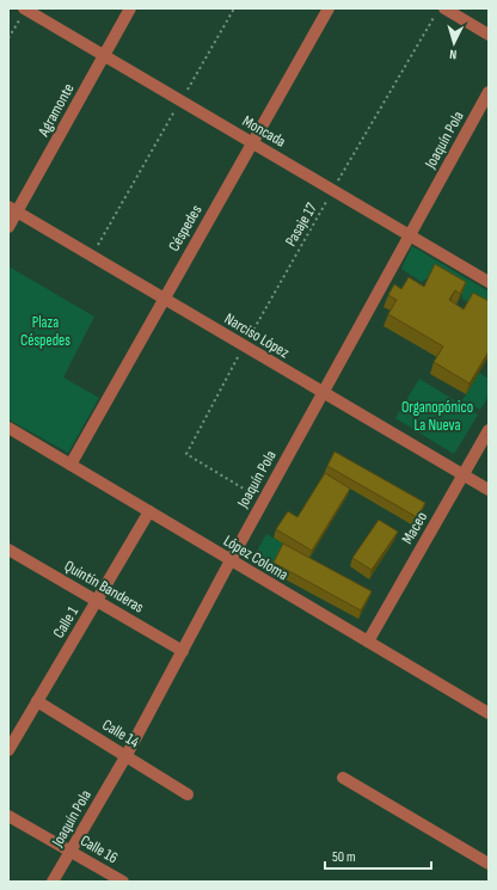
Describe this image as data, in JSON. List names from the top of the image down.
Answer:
{
  "streets": {
    "street": [
      "Agramonte",
      "Moncada",
      "Joaquín Pola",
      "Céspedes",
      "Narciso López",
      "Maceo",
      "López Coloma",
      "Quintín Banderas",
      "Calle 1",
      "Calle 14",
      "Calle 16"
    ],
    "path": ["Pasaje 17"]
  },
  "crossings": [
    ["Agramonte", "Moncada"],
    ["Agramonte", "Narciso López"],
    ["Moncada", "Joaquín Pola"],
    ["Moncada", "Pasaje 17"],
    ["Moncada", "Céspedes"],
    ["Joaquín Pola", "Pasaje 17"],
    ["Joaquín Pola", "Narciso López"],
    ["Joaquín Pola", "López Coloma"],
    ["Joaquín Pola", "Quintín Banderas"],
    ["Joaquín Pola", "Calle 14"],
    ["Joaquín Pola", "Calle 16"],
    ["Pasaje 17", "Narciso López"],
    ["Céspedes", "Narciso López"],
    ["Céspedes", "López Coloma"],
    ["Narciso López", "Maceo"],
    ["Maceo", "López Coloma"],
    ["López Coloma", "Calle 1"],
    ["Quintín Banderas", "Calle 1"],
    ["Calle 1", "Calle 14"]
  ],
  "parks": ["Plaza Céspedes", "Organopónico La Nueva"],
  "scale_bar": "50 m",
  "north": "bottom"
}
